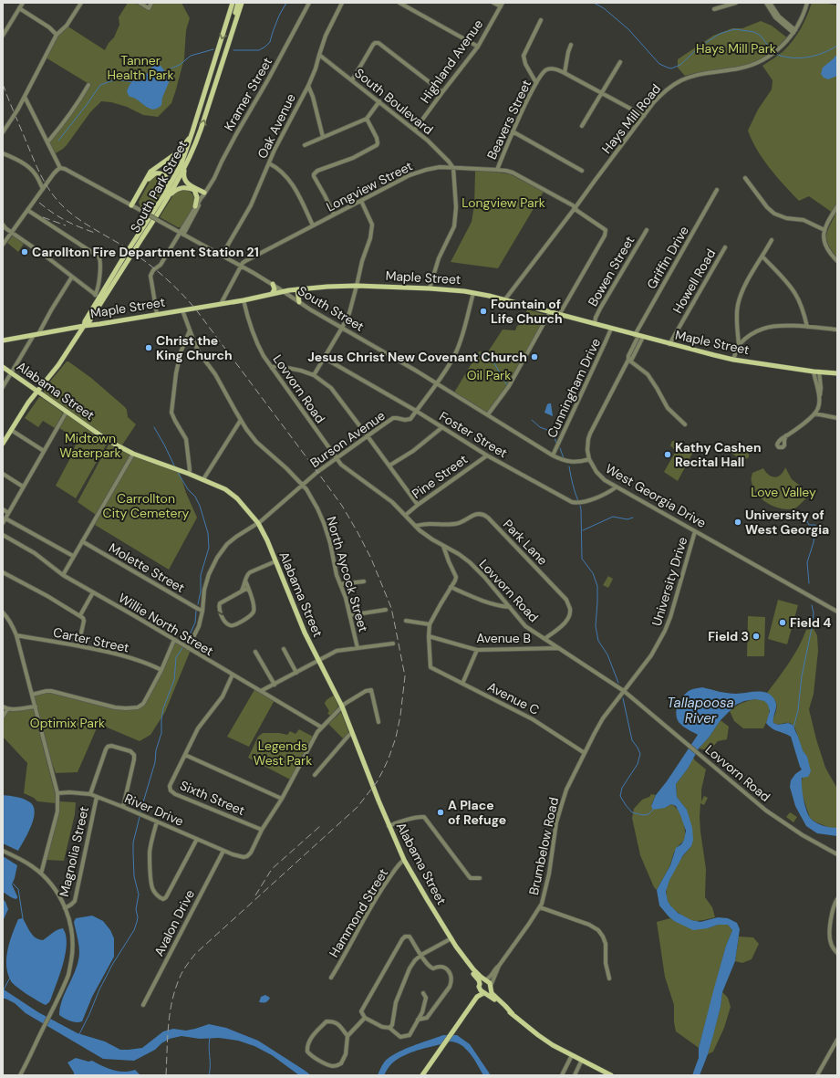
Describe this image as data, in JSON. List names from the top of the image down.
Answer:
{
  "streets": {
    "main road": ["South Park Street", "Maple Street", "Alabama Street"],
    "street": [
      "Highland Avenue",
      "Kramer Street",
      "South Boulevard",
      "Hays Mill Road",
      "Beavers Street",
      "Oak Avenue",
      "Longview Street",
      "Griffin Drive",
      "Bowen Street",
      "Howell Road",
      "South Street",
      "Cunningham Drive",
      "Lovvorn Road",
      "Foster Street",
      "Burson Avenue",
      "Pine Street",
      "West Georgia Drive",
      "Park Lane",
      "Molette Street",
      "North Aycock Street",
      "University Drive",
      "Willie North Street",
      "Avenue B",
      "Carter Street",
      "Avenue C",
      "Sixth Street",
      "River Drive",
      "Brumbelow Road",
      "Magnolia Street",
      "Hammond Street",
      "Avalon Drive"
    ]
  },
  "crossings": [
    ["Highland Avenue", "South Boulevard"],
    ["Kramer Street", "South Street"],
    ["South Boulevard", "Oak Avenue"],
    ["South Boulevard", "Longview Street"],
    ["Hays Mill Road", "Longview Street"],
    ["Hays Mill Road", "Maple Street"],
    ["Beavers Street", "Longview Street"],
    ["Oak Avenue", "South Street"],
    ["South Park Street", "Maple Street"],
    ["South Park Street", "Alabama Street"],
    ["Longview Street", "Maple Street"],
    ["Longview Street", "South Street"],
    ["Griffin Drive", "Maple Street"],
    ["Griffin Drive", "West Georgia Drive"],
    ["Bowen Street", "Maple Street"],
    ["Maple Street", "Howell Road"],
    ["Maple Street", "South Street"],
    ["Maple Street", "Cunningham Drive"],
    ["Maple Street", "Lovvorn Road"],
    ["Maple Street", "Burson Avenue"],
    ["Maple Street", "North Aycock Street"],
    ["South Street", "Cunningham Drive"],
    ["South Street", "Burson Avenue"],
    ["South Street", "West Georgia Drive"],
    ["Lovvorn Road", "Burson Avenue"],
    ["Lovvorn Road", "Pine Street"],
    ["Lovvorn Road", "Park Lane"],
    ["Lovvorn Road", "University Drive"],
    ["Lovvorn Road", "Avenue B"],
    ["Lovvorn Road", "Brumbelow Road"],
    ["Alabama Street", "Burson Avenue"],
    ["Alabama Street", "Brumbelow Road"],
    ["Alabama Street", "Hammond Street"],
    ["Foster Street", "Burson Avenue"],
    ["Foster Street", "Pine Street"],
    ["Foster Street", "West Georgia Drive"],
    ["Burson Avenue", "Molette Street"],
    ["Burson Avenue", "North Aycock Street"],
    ["Burson Avenue", "Willie North Street"],
    ["West Georgia Drive", "University Drive"],
    ["University Drive", "Brumbelow Road"],
    ["Avenue B", "Avenue C"],
    ["Avenue C", "Brumbelow Road"],
    ["Sixth Street", "River Drive"],
    ["River Drive", "Magnolia Street"],
    ["River Drive", "Avalon Drive"]
  ],
  "water": ["Tallapoosa River"],
  "parks": [
    "Hays Mill Park",
    "Tanner Health Park",
    "Longview Park",
    "Oil Park",
    "Midtown Waterpark",
    "Love Valley",
    "Carrollton City Cemetery",
    "Optimix Park",
    "Legends West Park"
  ],
  "places": [
    "Carollton Fire Department Station 21",
    "Fountain of Life Church",
    "Christ the King Church",
    "Jesus Christ New Covenant Church",
    "Kathy Cashen Recital Hall",
    "University of West Georgia",
    "Field 4",
    "Field 3",
    "A Place of Refuge"
  ]
}
